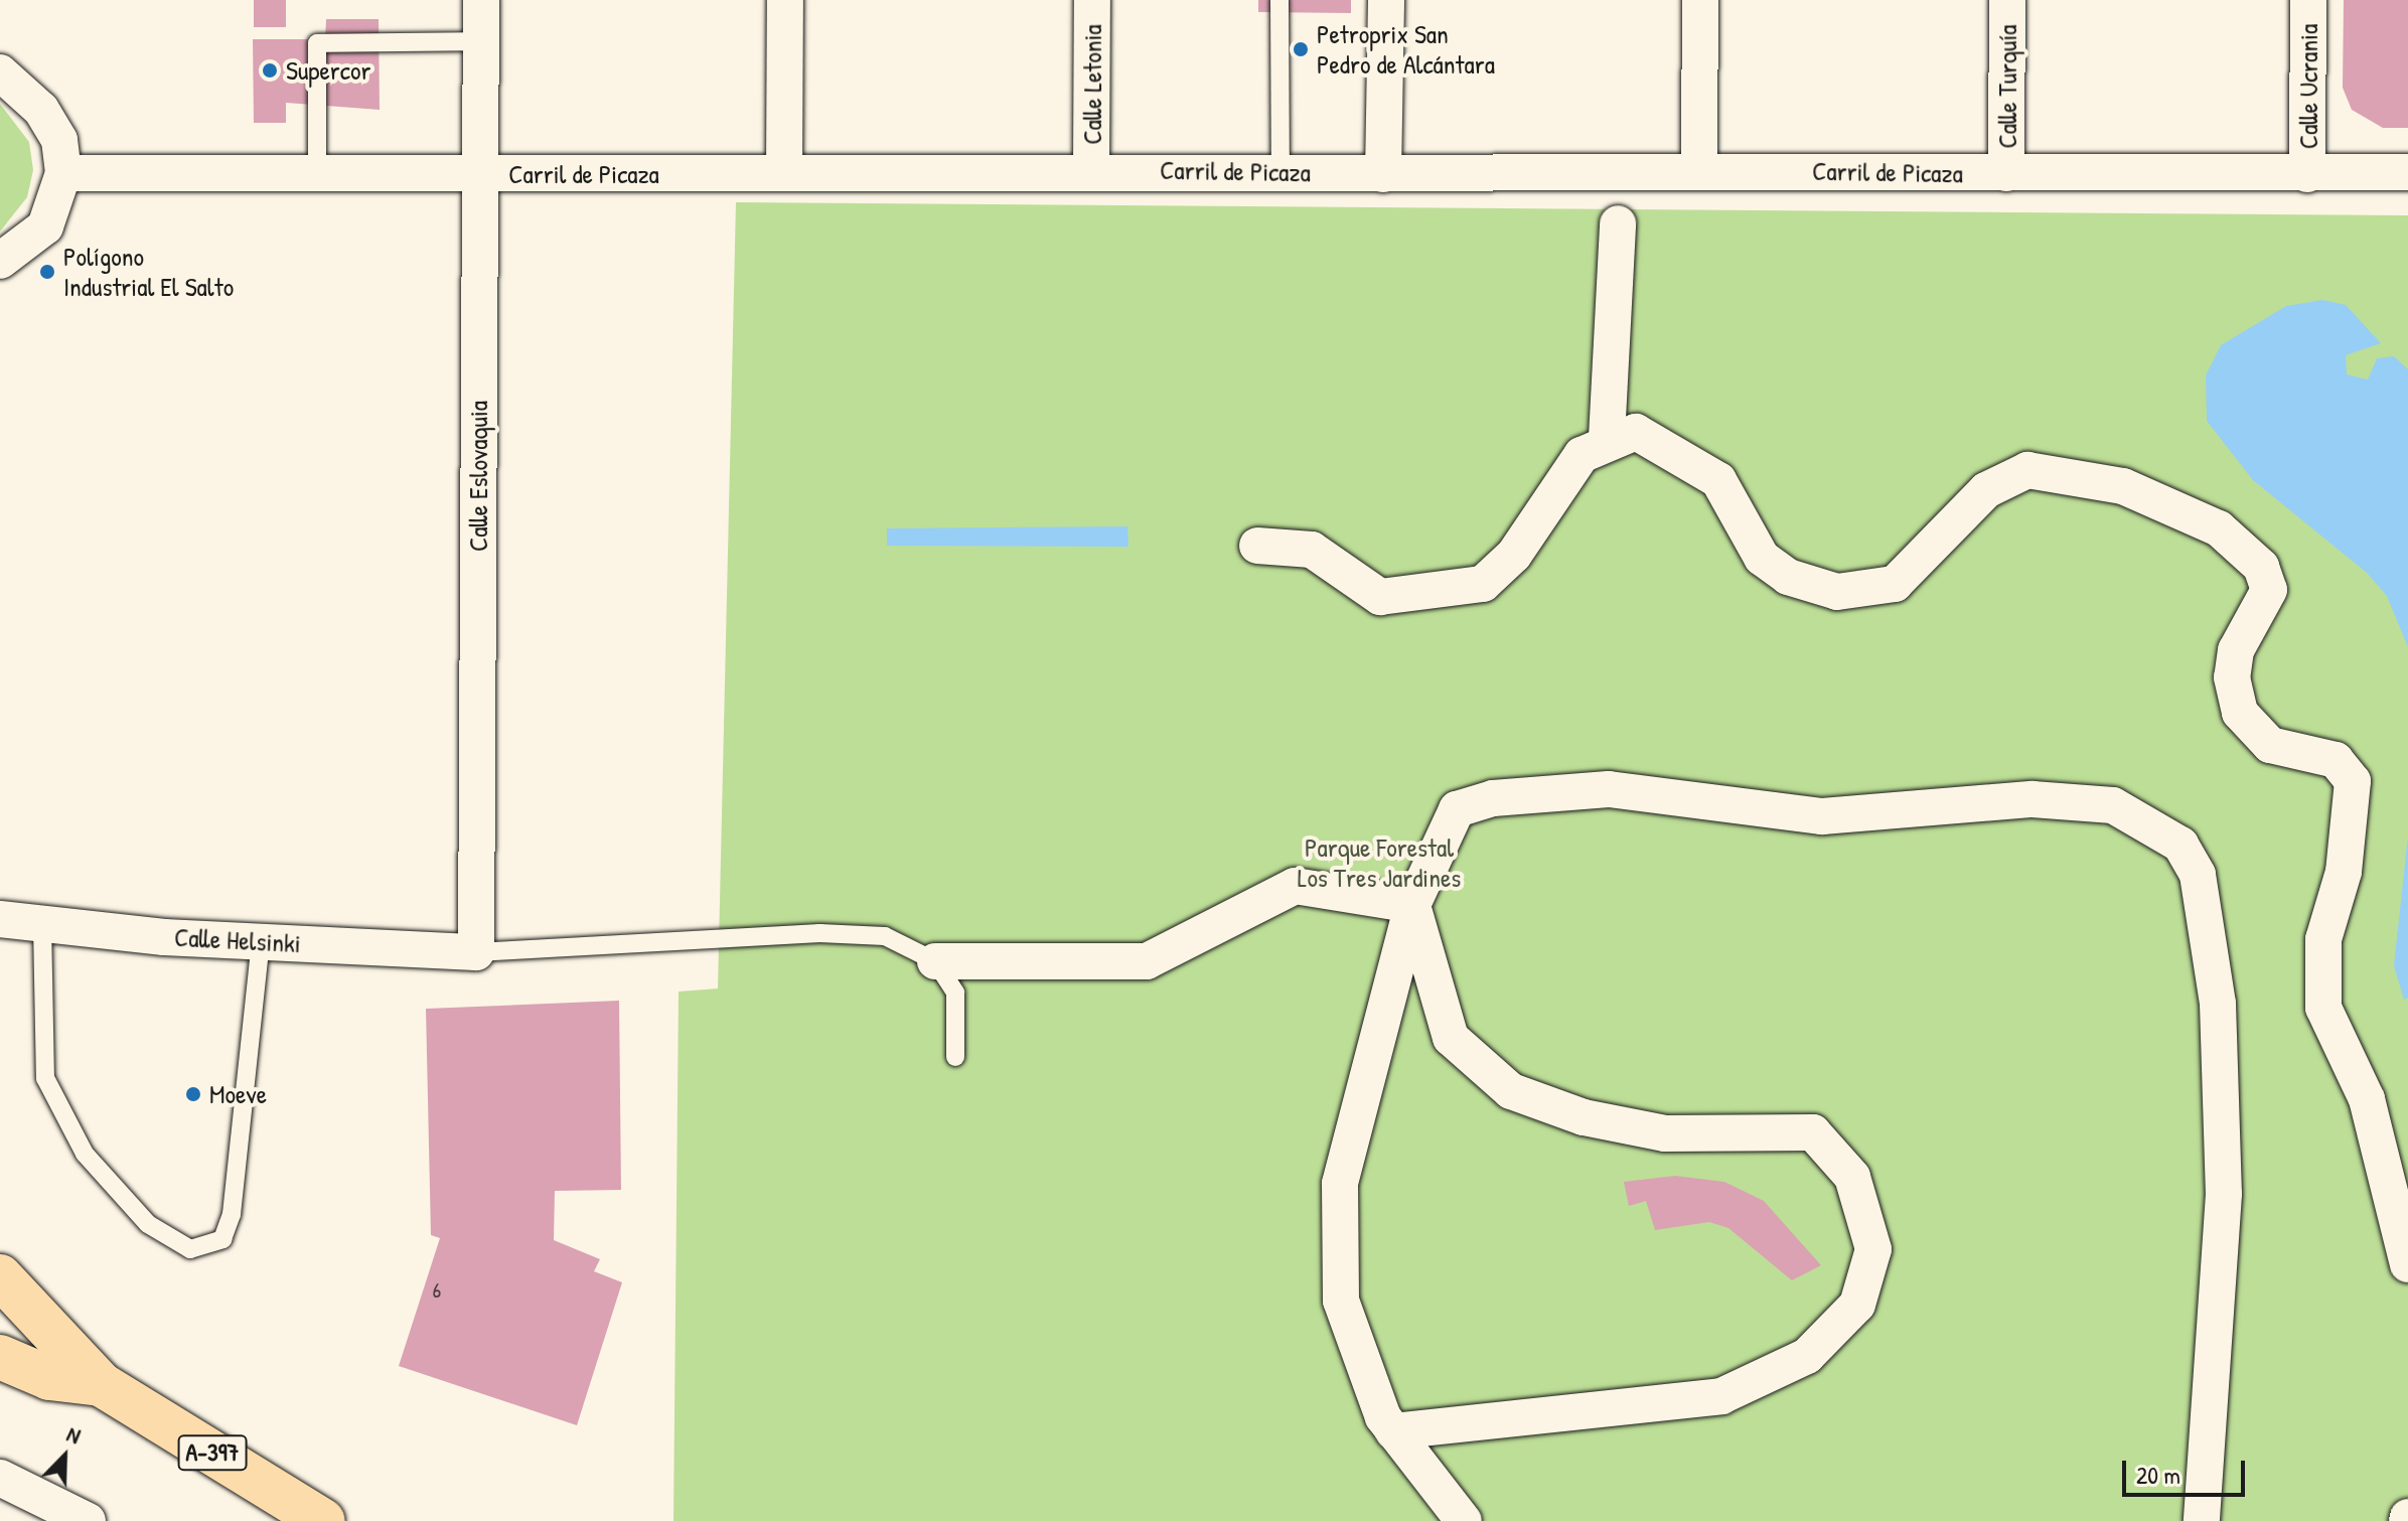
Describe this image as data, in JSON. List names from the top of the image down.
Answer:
{
  "streets": {
    "main road": ["A-397"],
    "street": [
      "Calle Letonia",
      "Calle Turquía",
      "Calle Ucrania",
      "Carril de Picaza",
      "Calle Eslovaquia",
      "Calle Helsinki"
    ]
  },
  "crossings": [
    ["Calle Letonia", "Carril de Picaza"],
    ["Calle Turquía", "Carril de Picaza"],
    ["Calle Ucrania", "Carril de Picaza"],
    ["Carril de Picaza", "Calle Eslovaquia"],
    ["Calle Eslovaquia", "Calle Helsinki"]
  ],
  "parks": ["Parque Forestal Los Tres Jardines"],
  "places": [
    "Petroprix San Pedro de Alcántara",
    "Supercor",
    "Polígono Industrial El Salto",
    "Moeve"
  ],
  "house_numbers": ["6"],
  "scale_bar": "20 m",
  "north": "top right"
}
